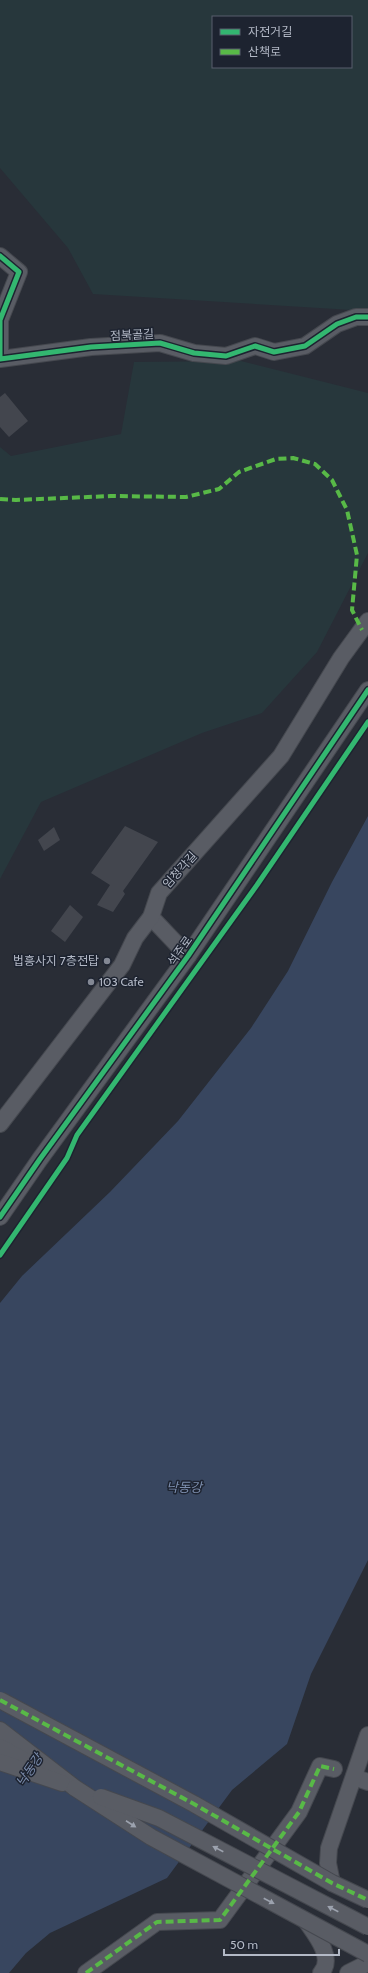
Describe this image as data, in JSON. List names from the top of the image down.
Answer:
{
  "streets": {
    "street": ["점북골길", "임청각길", "석주로"]
  },
  "water": ["낙동강"],
  "places": ["법흥사지 7층전탑", "103 Cafe"],
  "legend": ["자전거길", "산책로"],
  "scale_bar": "50 m"
}
